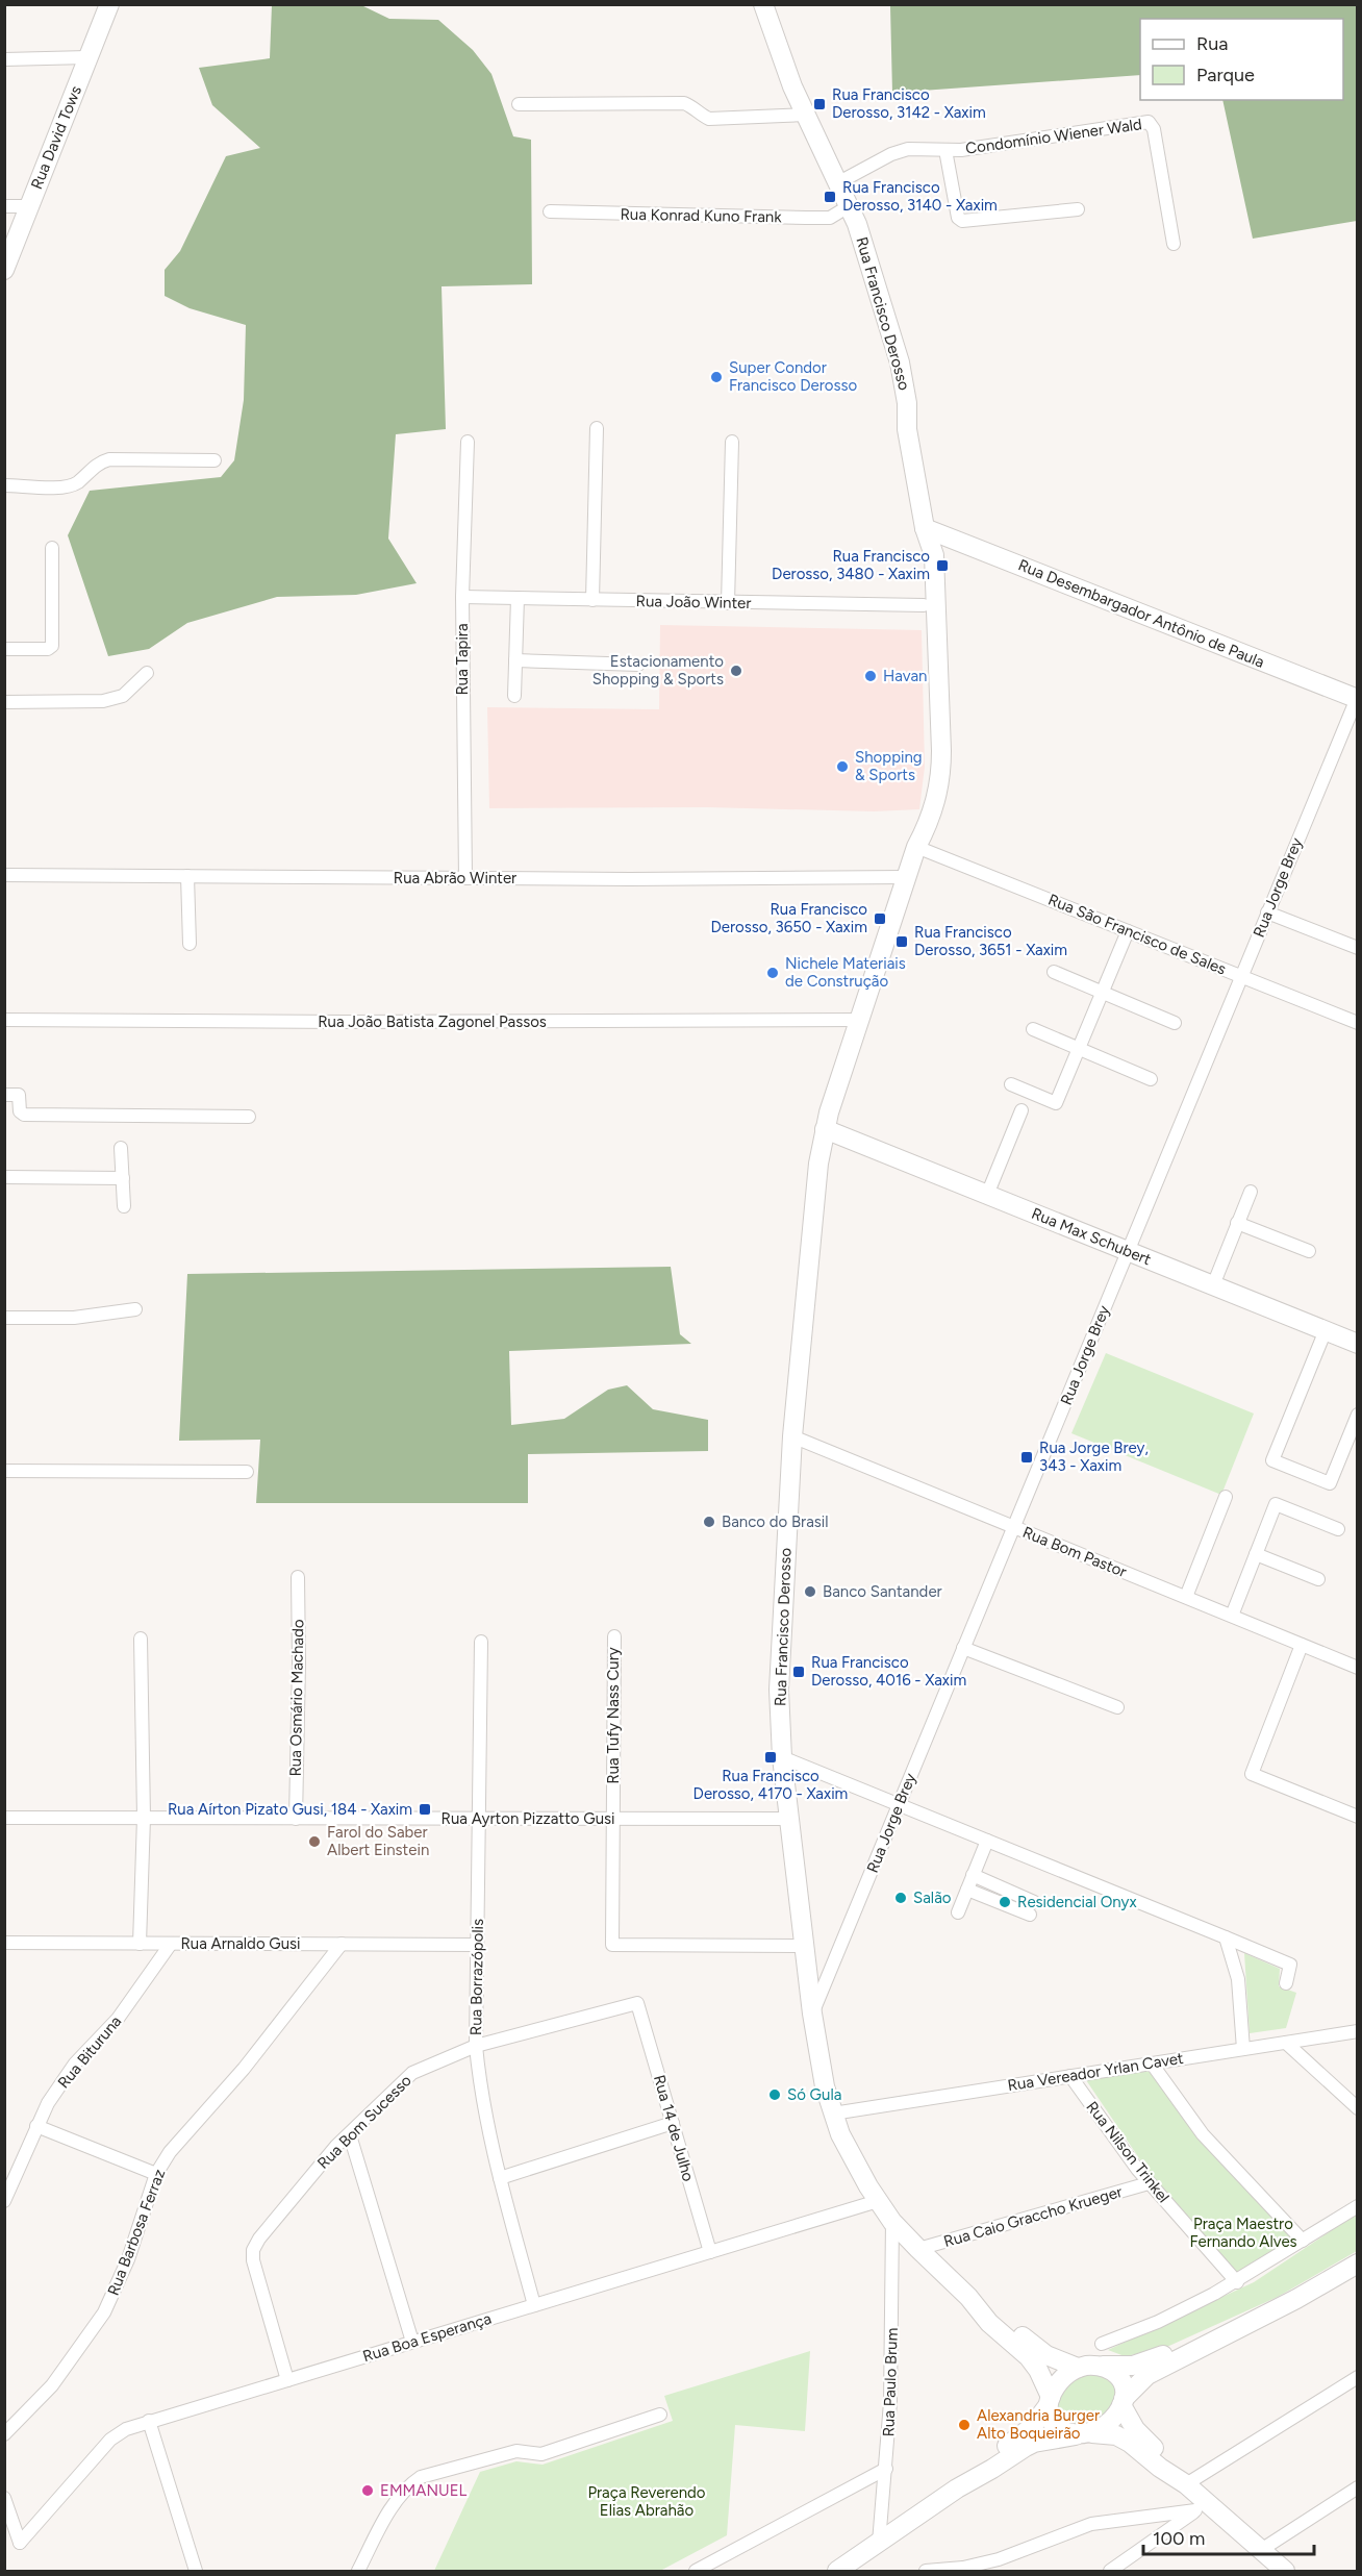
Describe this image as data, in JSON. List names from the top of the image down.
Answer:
{
  "streets": {
    "main road": [
      "Rua David Tows",
      "Rua Francisco Derosso",
      "Rua Desembargador Antônio de Paula",
      "Rua Max Schubert"
    ],
    "street": [
      "Condomínio Wiener Wald",
      "Rua Konrad Kuno Frank",
      "Rua João Winter",
      "Rua Tapira",
      "Rua Abrão Winter",
      "Rua Jorge Brey",
      "Rua São Francisco de Sales",
      "Rua João Batista Zagonel Passos",
      "Rua Bom Pastor",
      "Rua Osmário Machado",
      "Rua Tufy Nass Cury",
      "Rua Ayrton Pizzatto Gusi",
      "Rua Arnaldo Gusi",
      "Rua Borrazópolis",
      "Rua Bituruna",
      "Rua Vereador Yrlan Cavet",
      "Rua Bom Sucesso",
      "Rua 14 de Julho",
      "Rua Nilson Trinkel",
      "Rua Caio Graccho Krueger",
      "Rua Barbosa Ferraz",
      "Rua Boa Esperança",
      "Rua Paulo Brum"
    ]
  },
  "crossings": [
    ["Condomínio Wiener Wald", "Rua Francisco Derosso"],
    ["Rua Konrad Kuno Frank", "Rua Francisco Derosso"],
    ["Rua Francisco Derosso", "Rua João Winter"],
    ["Rua Francisco Derosso", "Rua Desembargador Antônio de Paula"],
    ["Rua Francisco Derosso", "Rua Abrão Winter"],
    ["Rua Francisco Derosso", "Rua Jorge Brey"],
    ["Rua Francisco Derosso", "Rua São Francisco de Sales"],
    ["Rua Francisco Derosso", "Rua João Batista Zagonel Passos"],
    ["Rua Francisco Derosso", "Rua Max Schubert"],
    ["Rua Francisco Derosso", "Rua Bom Pastor"],
    ["Rua Francisco Derosso", "Rua Tufy Nass Cury"],
    ["Rua Francisco Derosso", "Rua Ayrton Pizzatto Gusi"],
    ["Rua Francisco Derosso", "Rua Vereador Yrlan Cavet"],
    ["Rua Francisco Derosso", "Rua Caio Graccho Krueger"],
    ["Rua Francisco Derosso", "Rua Boa Esperança"],
    ["Rua Francisco Derosso", "Rua Paulo Brum"],
    ["Rua João Winter", "Rua Tapira"],
    ["Rua Desembargador Antônio de Paula", "Rua Jorge Brey"],
    ["Rua Tapira", "Rua Abrão Winter"],
    ["Rua Jorge Brey", "Rua São Francisco de Sales"],
    ["Rua Jorge Brey", "Rua Max Schubert"],
    ["Rua Jorge Brey", "Rua Bom Pastor"],
    ["Rua Osmário Machado", "Rua Ayrton Pizzatto Gusi"],
    ["Rua Tufy Nass Cury", "Rua Ayrton Pizzatto Gusi"],
    ["Rua Ayrton Pizzatto Gusi", "Rua Borrazópolis"],
    ["Rua Arnaldo Gusi", "Rua Borrazópolis"],
    ["Rua Arnaldo Gusi", "Rua Bituruna"],
    ["Rua Arnaldo Gusi", "Rua Barbosa Ferraz"],
    ["Rua Borrazópolis", "Rua Bom Sucesso"],
    ["Rua Borrazópolis", "Rua Boa Esperança"],
    ["Rua Vereador Yrlan Cavet", "Rua Nilson Trinkel"],
    ["Rua Bom Sucesso", "Rua 14 de Julho"],
    ["Rua Bom Sucesso", "Rua Boa Esperança"],
    ["Rua 14 de Julho", "Rua Boa Esperança"],
    ["Rua Nilson Trinkel", "Rua Caio Graccho Krueger"]
  ],
  "parks": ["Praça Maestro Fernando Alves", "Praça Reverendo Elias Abrahão"],
  "places": {
    "transit": [
      "Rua Francisco Derosso, 3142 - Xaxim",
      "Rua Francisco Derosso, 3140 - Xaxim",
      "Rua Francisco Derosso, 3480 - Xaxim",
      "Rua Francisco Derosso, 3650 - Xaxim",
      "Rua Francisco Derosso, 3651 - Xaxim",
      "Rua Jorge Brey, 343 - Xaxim",
      "Rua Francisco Derosso, 4016 - Xaxim",
      "Rua Francisco Derosso, 4170 - Xaxim",
      "Rua Aírton Pizato Gusi, 184 - Xaxim"
    ],
    "other": [
      "Super Condor Francisco Derosso",
      "Estacionamento Shopping & Sports",
      "Havan",
      "Shopping & Sports",
      "Nichele Materiais de Construção",
      "Banco do Brasil",
      "Banco Santander",
      "Farol do Saber Albert Einstein",
      "Salão",
      "Residencial Onyx",
      "Só Gula",
      "Alexandria Burger Alto Boqueirão",
      "EMMANUEL"
    ]
  },
  "legend": ["Rua", "Parque"],
  "scale_bar": "100 m"
}
